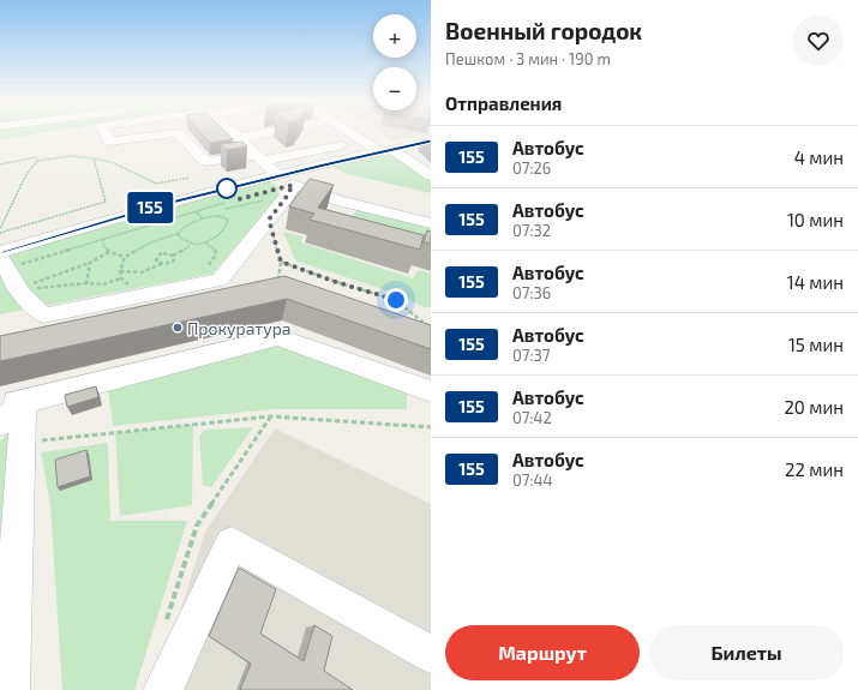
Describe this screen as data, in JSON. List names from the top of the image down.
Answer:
{
  "places": ["Прокуратура"],
  "lines": ["bus line 155"],
  "page": {
    "on_map": "155",
    "heading": [
      ["Военный городок", "Пешком · 3 мин · 190 m"],
      "Отправления"
    ],
    "map_buttons": ["+", "−"],
    "list": [
      {
        "mark": "155",
        "name": "Автобус",
        "note": "07:26",
        "value": "4 мин"
      },
      {
        "mark": "155",
        "name": "Автобус",
        "note": "07:32",
        "value": "10 мин"
      },
      {
        "mark": "155",
        "name": "Автобус",
        "note": "07:36",
        "value": "14 мин"
      },
      {
        "mark": "155",
        "name": "Автобус",
        "note": "07:37",
        "value": "15 мин"
      },
      {
        "mark": "155",
        "name": "Автобус",
        "note": "07:42",
        "value": "20 мин"
      },
      {
        "mark": "155",
        "name": "Автобус",
        "note": "07:44",
        "value": "22 мин"
      }
    ],
    "buttons": ["Маршрут", "Билеты"]
  }
}
